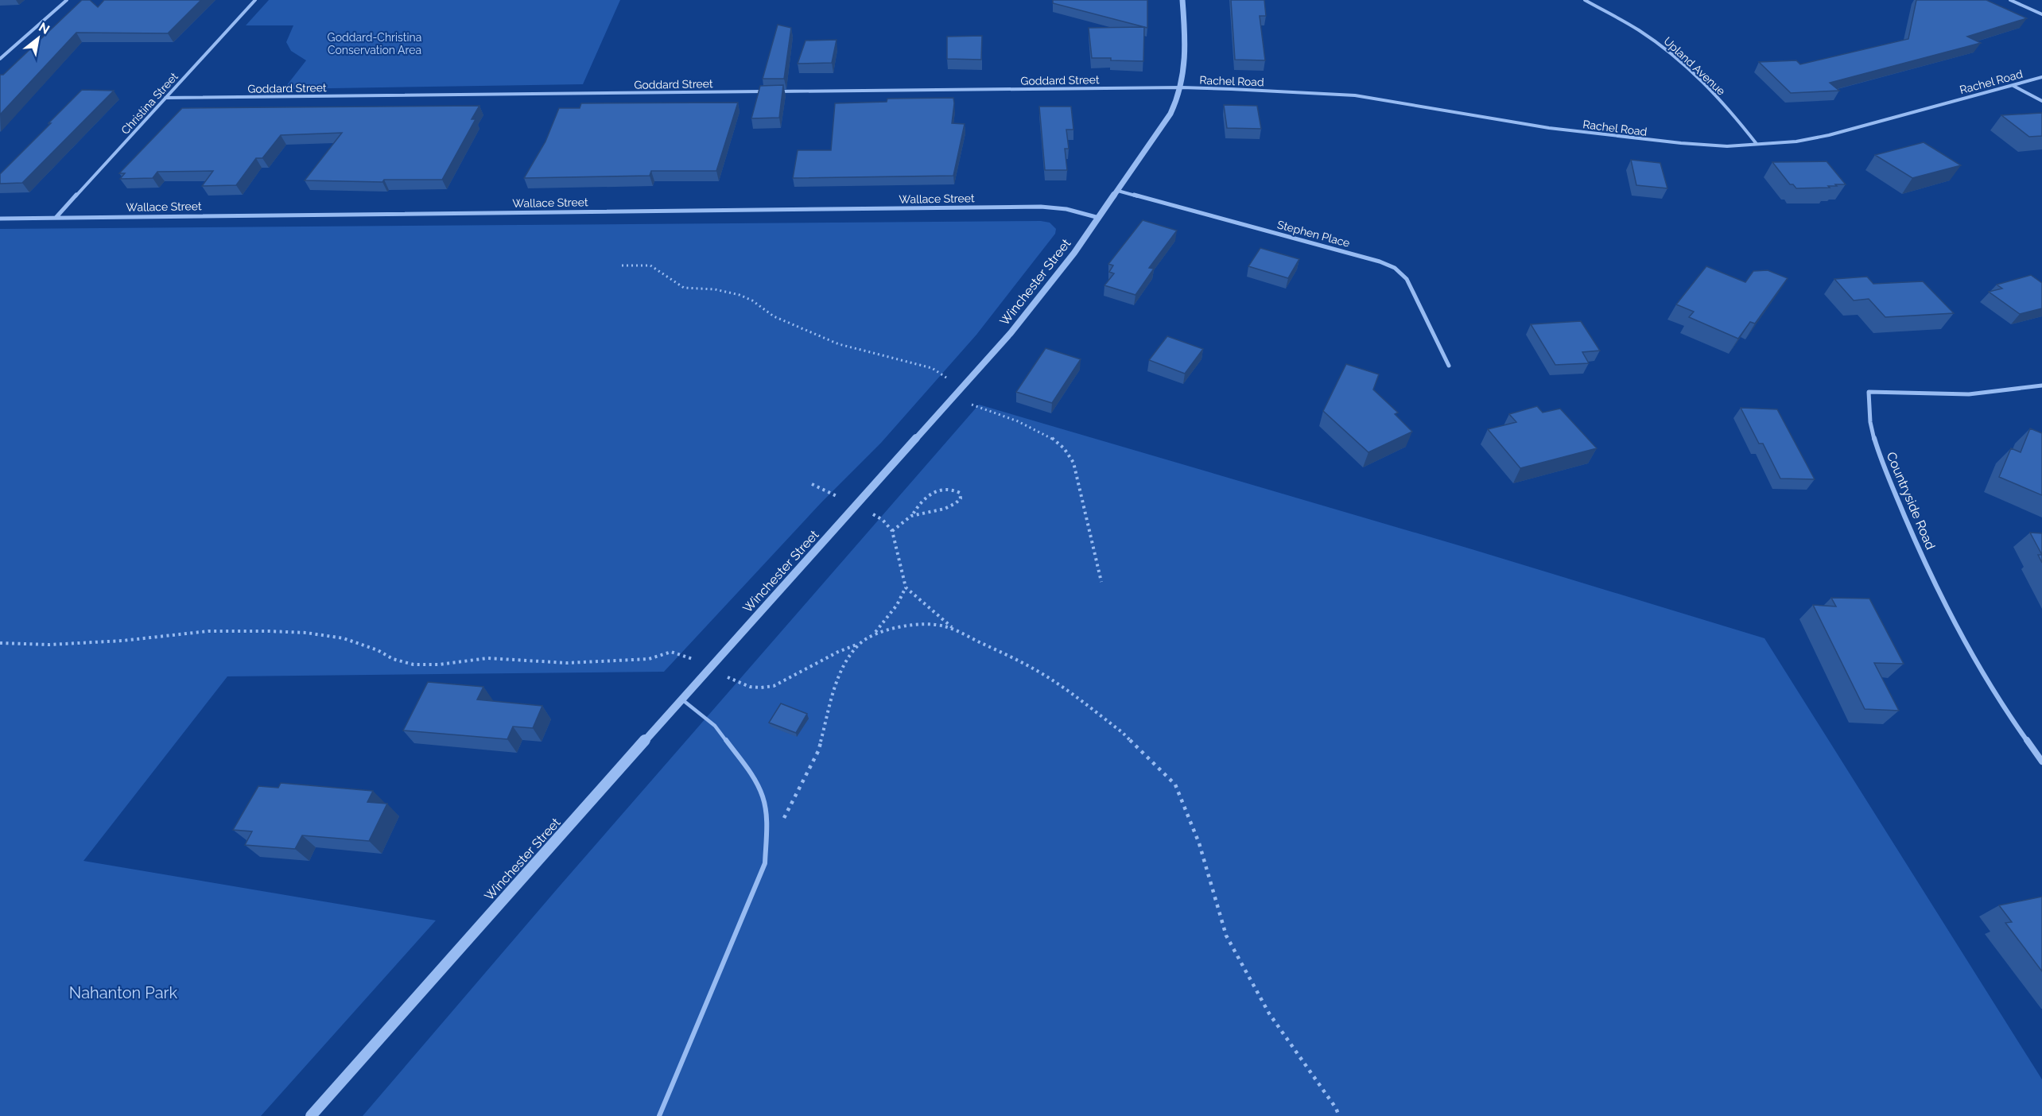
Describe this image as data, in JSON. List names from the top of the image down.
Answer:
{
  "streets": {
    "street": [
      "Upland Avenue",
      "Goddard Street",
      "Rachel Road",
      "Christina Street",
      "Wallace Street",
      "Stephen Place",
      "Winchester Street",
      "Countryside Road"
    ]
  },
  "crossings": [
    ["Upland Avenue", "Rachel Road"],
    ["Goddard Street", "Rachel Road"],
    ["Goddard Street", "Christina Street"],
    ["Goddard Street", "Winchester Street"],
    ["Rachel Road", "Winchester Street"],
    ["Christina Street", "Wallace Street"],
    ["Wallace Street", "Winchester Street"],
    ["Stephen Place", "Winchester Street"]
  ],
  "parks": ["Goddard-Christina Conservation Area", "Nahanton Park"],
  "north": "top right"
}
